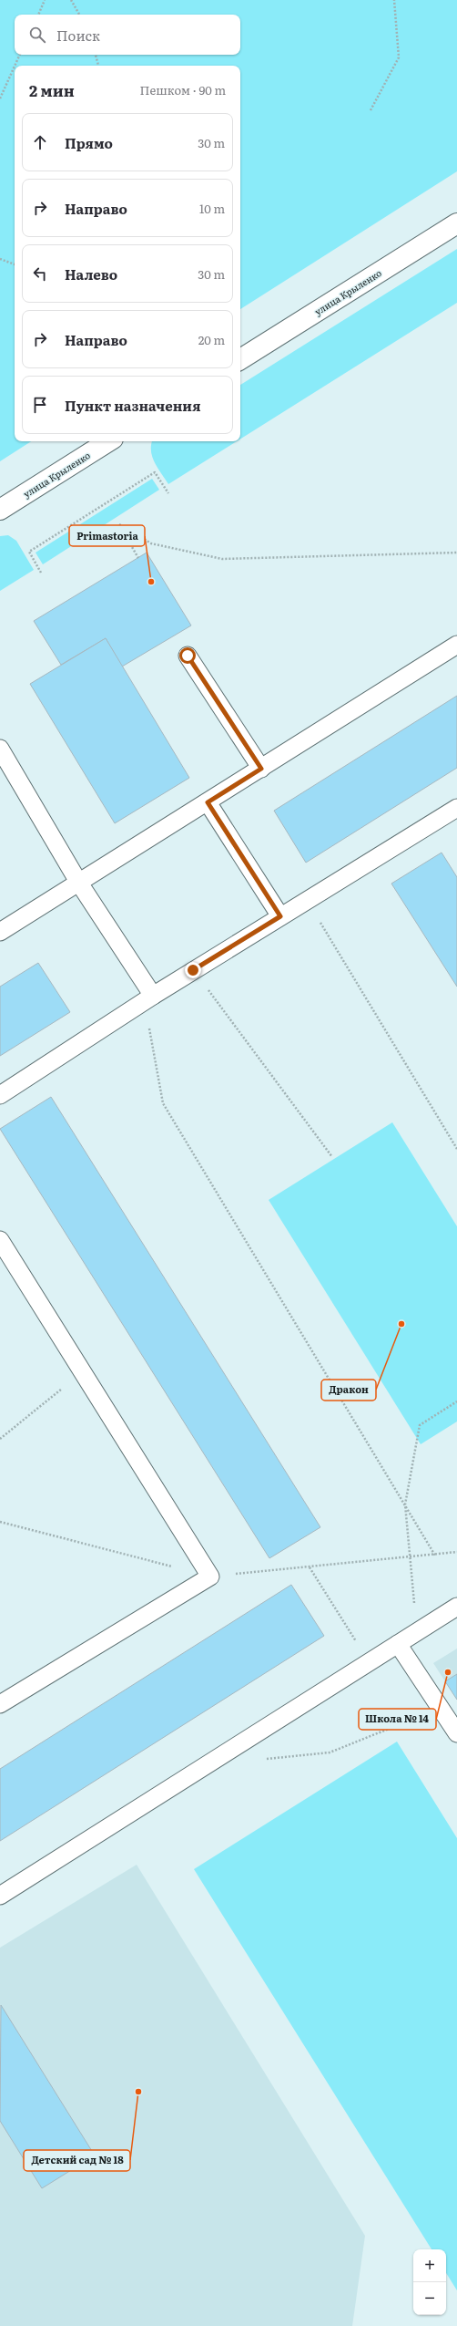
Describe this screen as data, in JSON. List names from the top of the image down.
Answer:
{
  "streets": {
    "street": ["улица Крыленко"]
  },
  "places": [
    "Primastoria",
    "Дракон",
    "Школа № 14",
    "Детский сад № 18"
  ],
  "page": {
    "search": "Поиск",
    "heading": ["2 мин", "Пешком · 90 m"],
    "list": [
      ["Прямо", "30 m"],
      ["Направо", "10 m"],
      ["Налево", "30 m"],
      ["Направо", "20 m"],
      "Пункт назначения"
    ],
    "map_buttons": ["+", "−"]
  }
}
